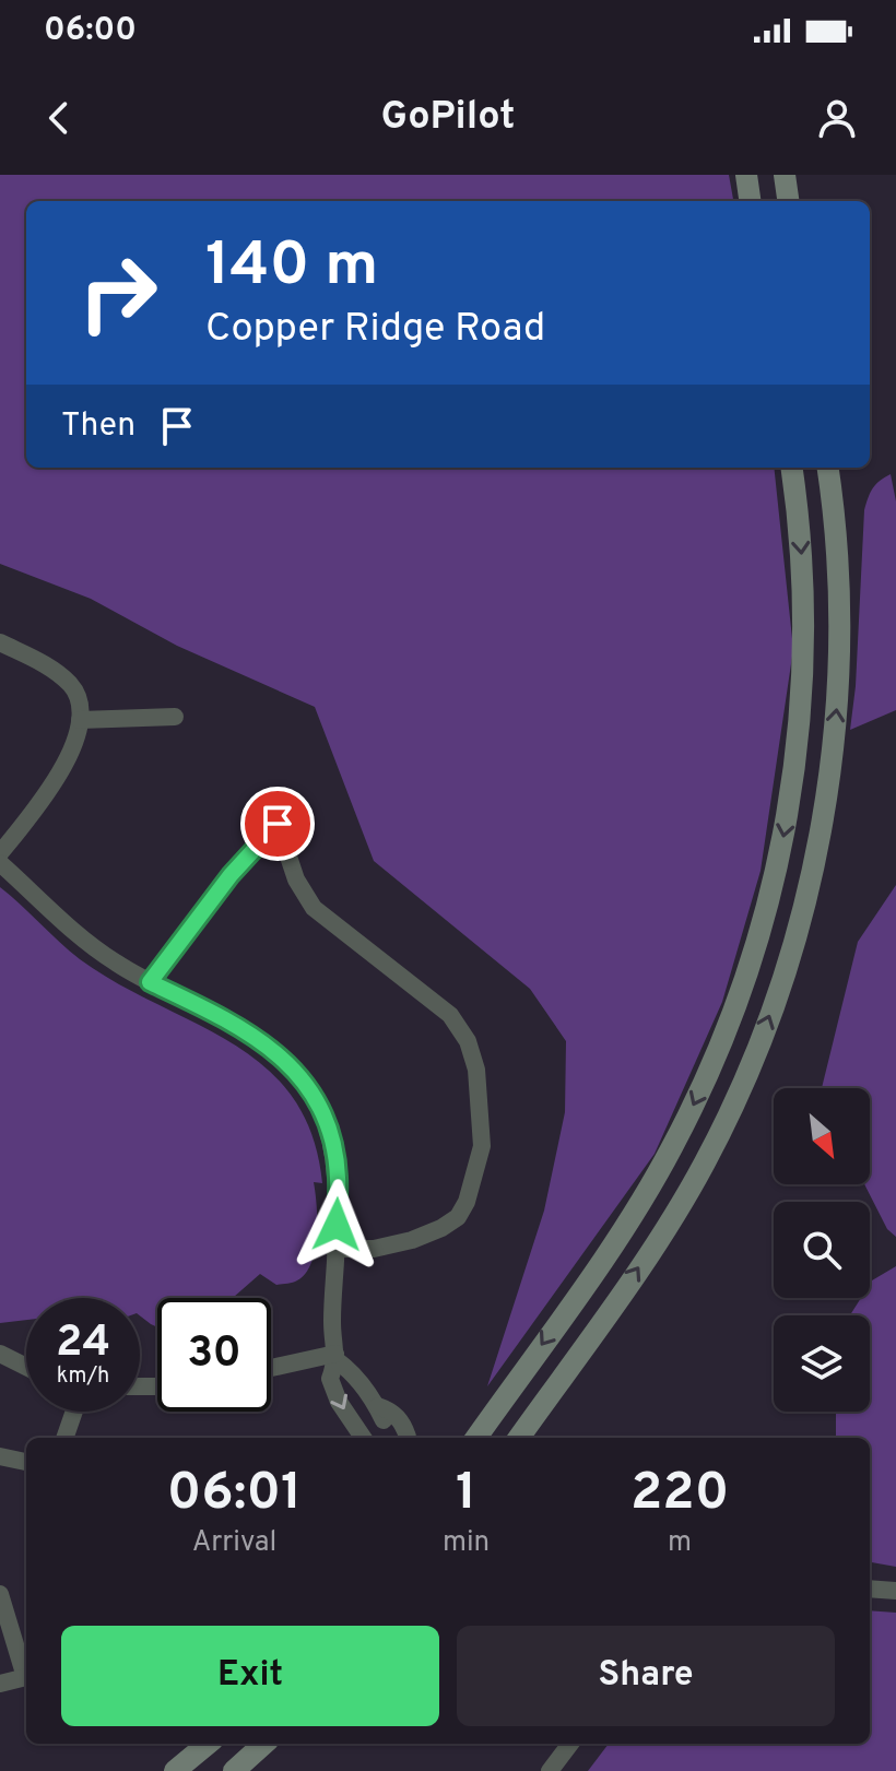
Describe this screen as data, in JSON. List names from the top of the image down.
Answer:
{
  "north": "bottom right",
  "page": {
    "status": "06:00",
    "header": "GoPilot",
    "turn": ["140 m", "Copper Ridge Road"],
    "then": "Then",
    "speed": "24 km/h",
    "limit": "30",
    "eta": [
      "06:01",
      "Arrival",
      "1",
      "min",
      "220",
      "m"
    ],
    "buttons": ["Exit", "Share"]
  }
}
